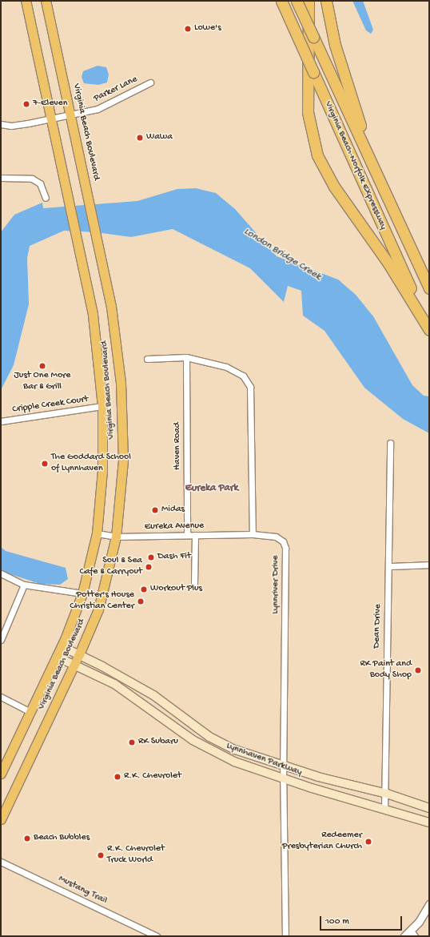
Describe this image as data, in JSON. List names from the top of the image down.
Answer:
{
  "streets": {
    "highway": ["Virginia Beach-Norfolk Expressway"],
    "main road": ["Virginia Beach Boulevard", "Lynnhaven Parkway"],
    "street": [
      "Parker Lane",
      "Cripple Creek Court",
      "Haven Road",
      "Eureka Avenue",
      "Lynnriver Drive",
      "Dean Drive",
      "Mustang Trail"
    ]
  },
  "crossings": [
    ["Parker Lane", "Virginia Beach Boulevard"],
    ["Virginia Beach Boulevard", "Cripple Creek Court"],
    ["Virginia Beach Boulevard", "Eureka Avenue"],
    ["Virginia Beach Boulevard", "Lynnhaven Parkway"],
    ["Haven Road", "Eureka Avenue"],
    ["Eureka Avenue", "Lynnriver Drive"],
    ["Lynnriver Drive", "Lynnhaven Parkway"],
    ["Dean Drive", "Lynnhaven Parkway"]
  ],
  "districts": ["Eureka Park"],
  "water": ["London Bridge Creek"],
  "places": [
    "Lowe's",
    "7-Eleven",
    "Wawa",
    "Just One More Bar & Grill",
    "The Goddard School of Lynnhaven",
    "Midas",
    "Dash Fit",
    "Soul & Sea Cafe & Carryout",
    "Workout Plus",
    "Potter's House Christian Center",
    "RK Paint and Body Shop",
    "RK Subaru",
    "R.K. Chevrolet",
    "Beach Bubbles",
    "Redeemer Presbyterian Church",
    "R.K. Chevrolet Truck World"
  ],
  "scale_bar": "100 m"
}
